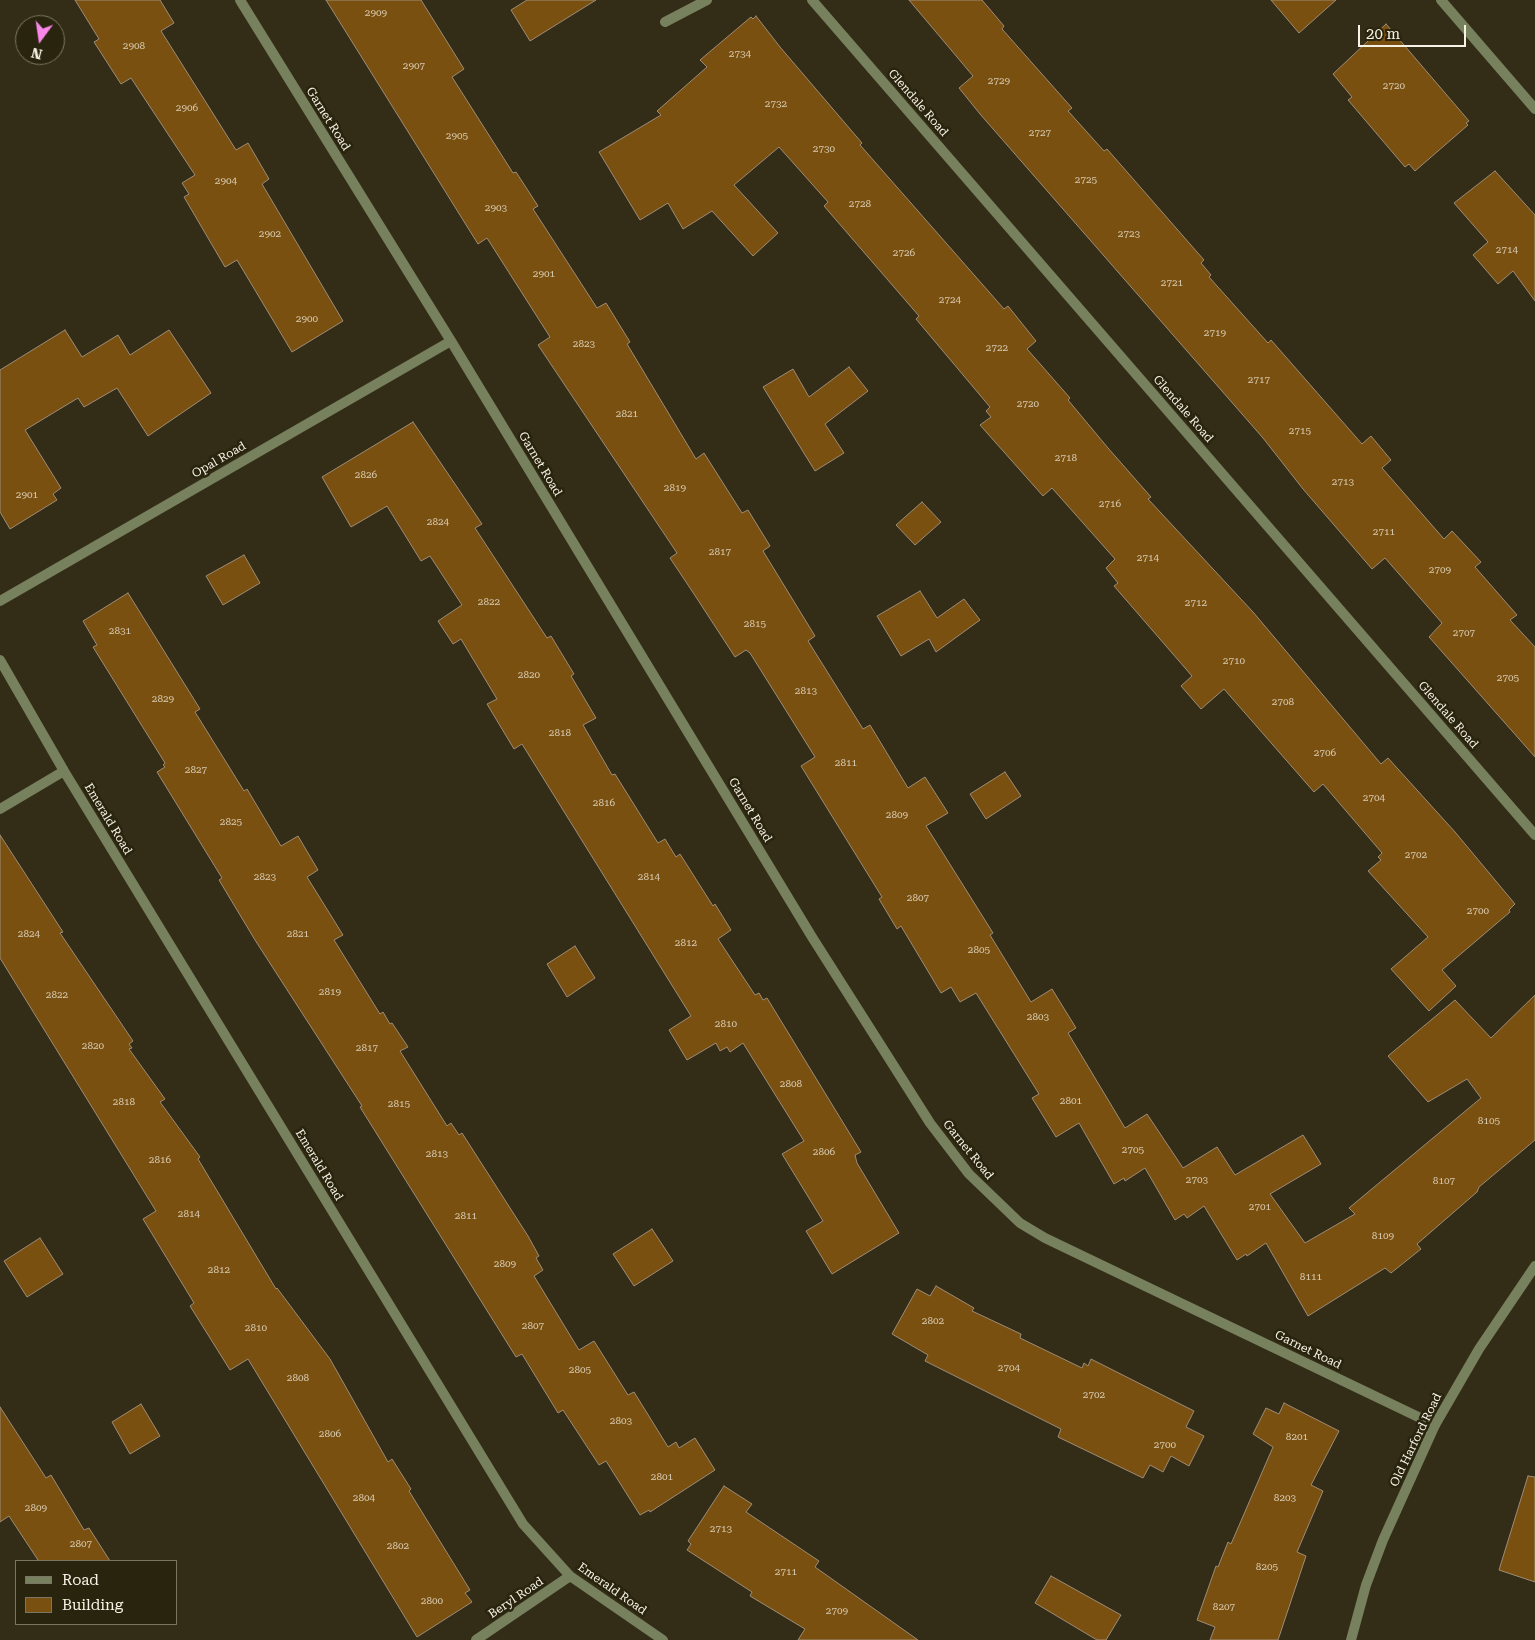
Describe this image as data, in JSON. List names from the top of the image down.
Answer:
{
  "streets": {
    "street": [
      "Glendale Road",
      "Garnet Road",
      "Opal Road",
      "Emerald Road",
      "Old Harford Road",
      "Beryl Road"
    ]
  },
  "crossings": [
    ["Garnet Road", "Opal Road"],
    ["Garnet Road", "Old Harford Road"],
    ["Emerald Road", "Beryl Road"]
  ],
  "house_numbers": [
    "2909",
    "2908",
    "2734",
    "2907",
    "2729",
    "2720",
    "2732",
    "2906",
    "2727",
    "2905",
    "2730",
    "2725",
    "2904",
    "2728",
    "2903",
    "2902",
    "2723",
    "2714",
    "2726",
    "2901",
    "2721",
    "2724",
    "2900",
    "2719",
    "2823",
    "2722",
    "2717",
    "2720",
    "2821",
    "2715",
    "2718",
    "2826",
    "2713",
    "2819",
    "2901",
    "2716",
    "2824",
    "2711",
    "2817",
    "2714",
    "2709",
    "2822",
    "2712",
    "2815",
    "2831",
    "2707",
    "2710",
    "2820",
    "2705",
    "2813",
    "2829",
    "2708",
    "2818",
    "2706",
    "2811",
    "2827",
    "2704",
    "2816",
    "2809",
    "2825",
    "2702",
    "2823",
    "2814",
    "2807",
    "2700",
    "2824",
    "2821",
    "2812",
    "2805",
    "2819",
    "2822",
    "2803",
    "2810",
    "2820",
    "2817",
    "2808",
    "2801",
    "2818",
    "2815",
    "8105",
    "2705",
    "2806",
    "2813",
    "2816",
    "2703",
    "8107",
    "2701",
    "2814",
    "2811",
    "8109",
    "2809",
    "2812",
    "8111",
    "2802",
    "2807",
    "2810",
    "2704",
    "2805",
    "2808",
    "2702",
    "2803",
    "2806",
    "8201",
    "2700",
    "2801",
    "2804",
    "8203",
    "2809",
    "2713",
    "2807",
    "2802",
    "8205",
    "2711",
    "2800",
    "8207",
    "2709"
  ],
  "legend": ["Road", "Building"],
  "scale_bar": "20 m",
  "north": "bottom"
}
